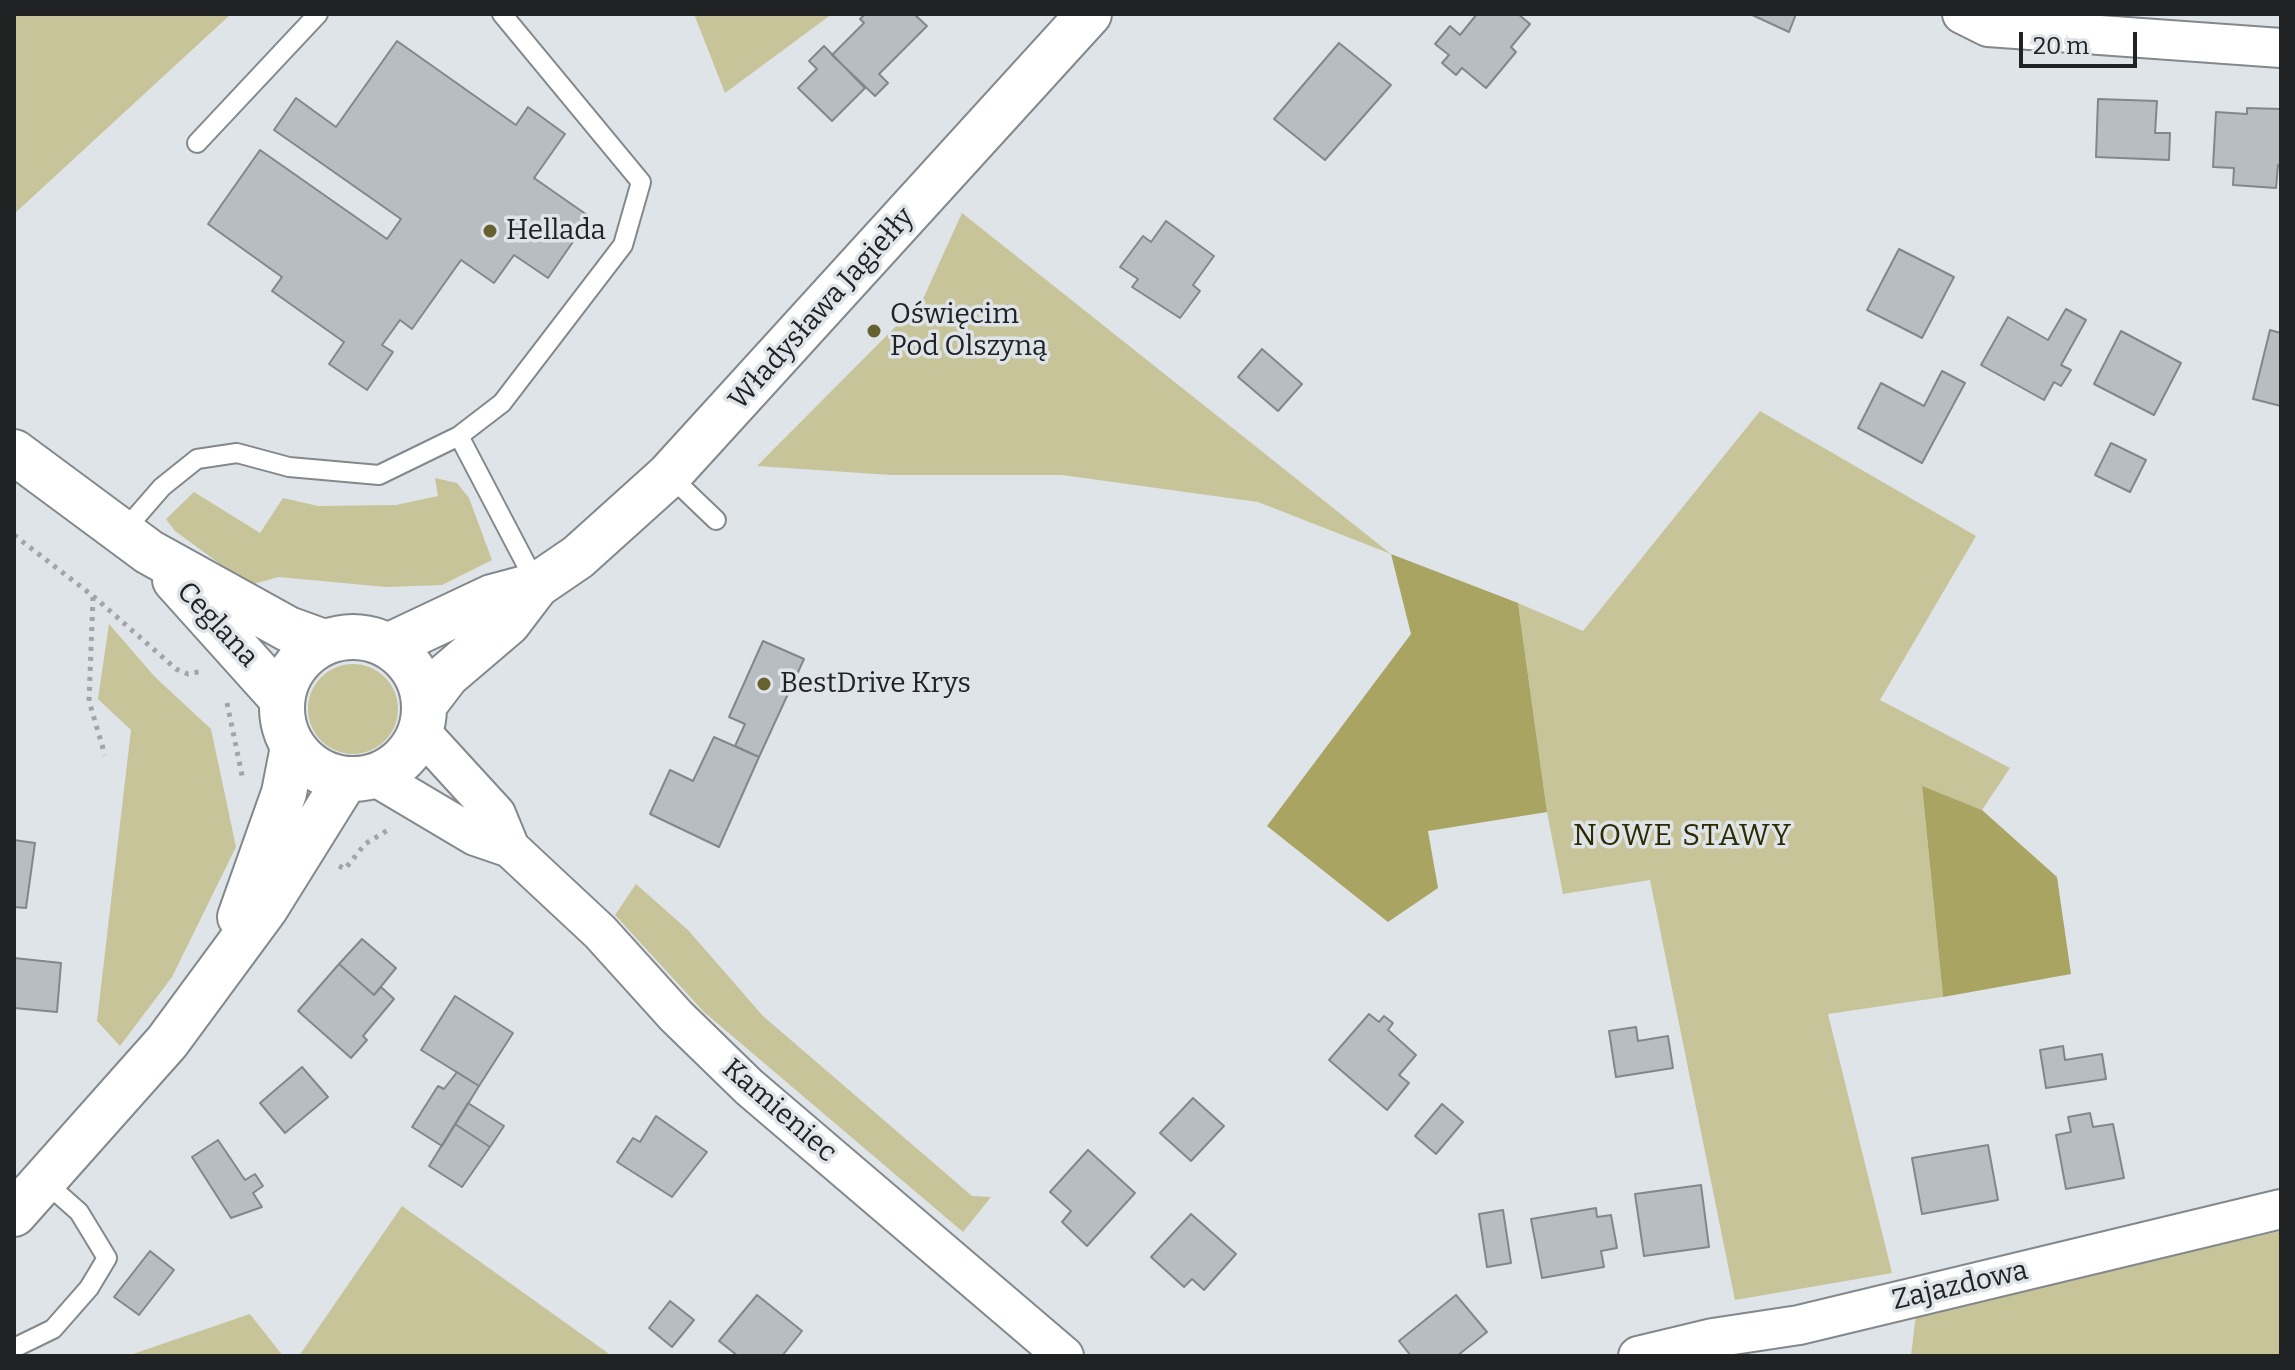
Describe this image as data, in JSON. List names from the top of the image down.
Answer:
{
  "streets": {
    "street": [
      "Władysława Jagiełły",
      "Ceglana",
      "Kamieniec",
      "Zajazdowa"
    ]
  },
  "crossings": [
    ["Władysława Jagiełły", "Ceglana"],
    ["Władysława Jagiełły", "Kamieniec"],
    ["Ceglana", "Kamieniec"]
  ],
  "districts": ["NOWE STAWY"],
  "places": ["Hellada", "Oświęcim Pod Olszyną", "BestDrive Krys"],
  "scale_bar": "20 m"
}
